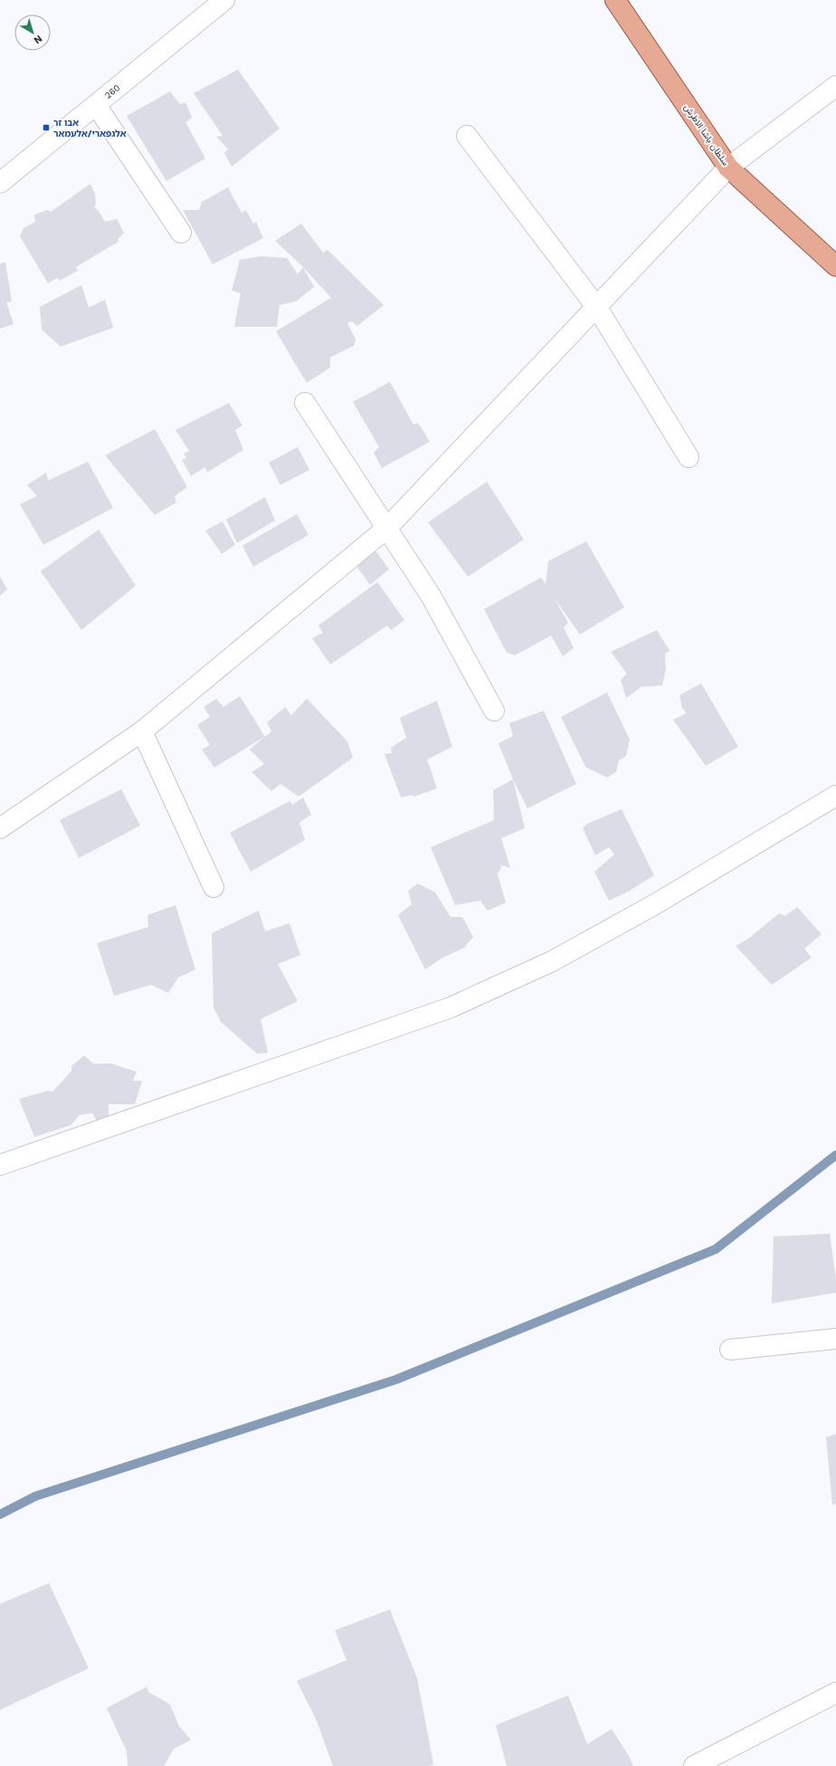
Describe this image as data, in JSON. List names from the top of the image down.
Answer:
{
  "streets": {
    "main road": ["سلطان باشا الاطرش"],
    "street": ["260"]
  },
  "places": {
    "transit": ["אבו זר אלגפארי/אלעמאר"]
  },
  "north": "bottom right"
}
